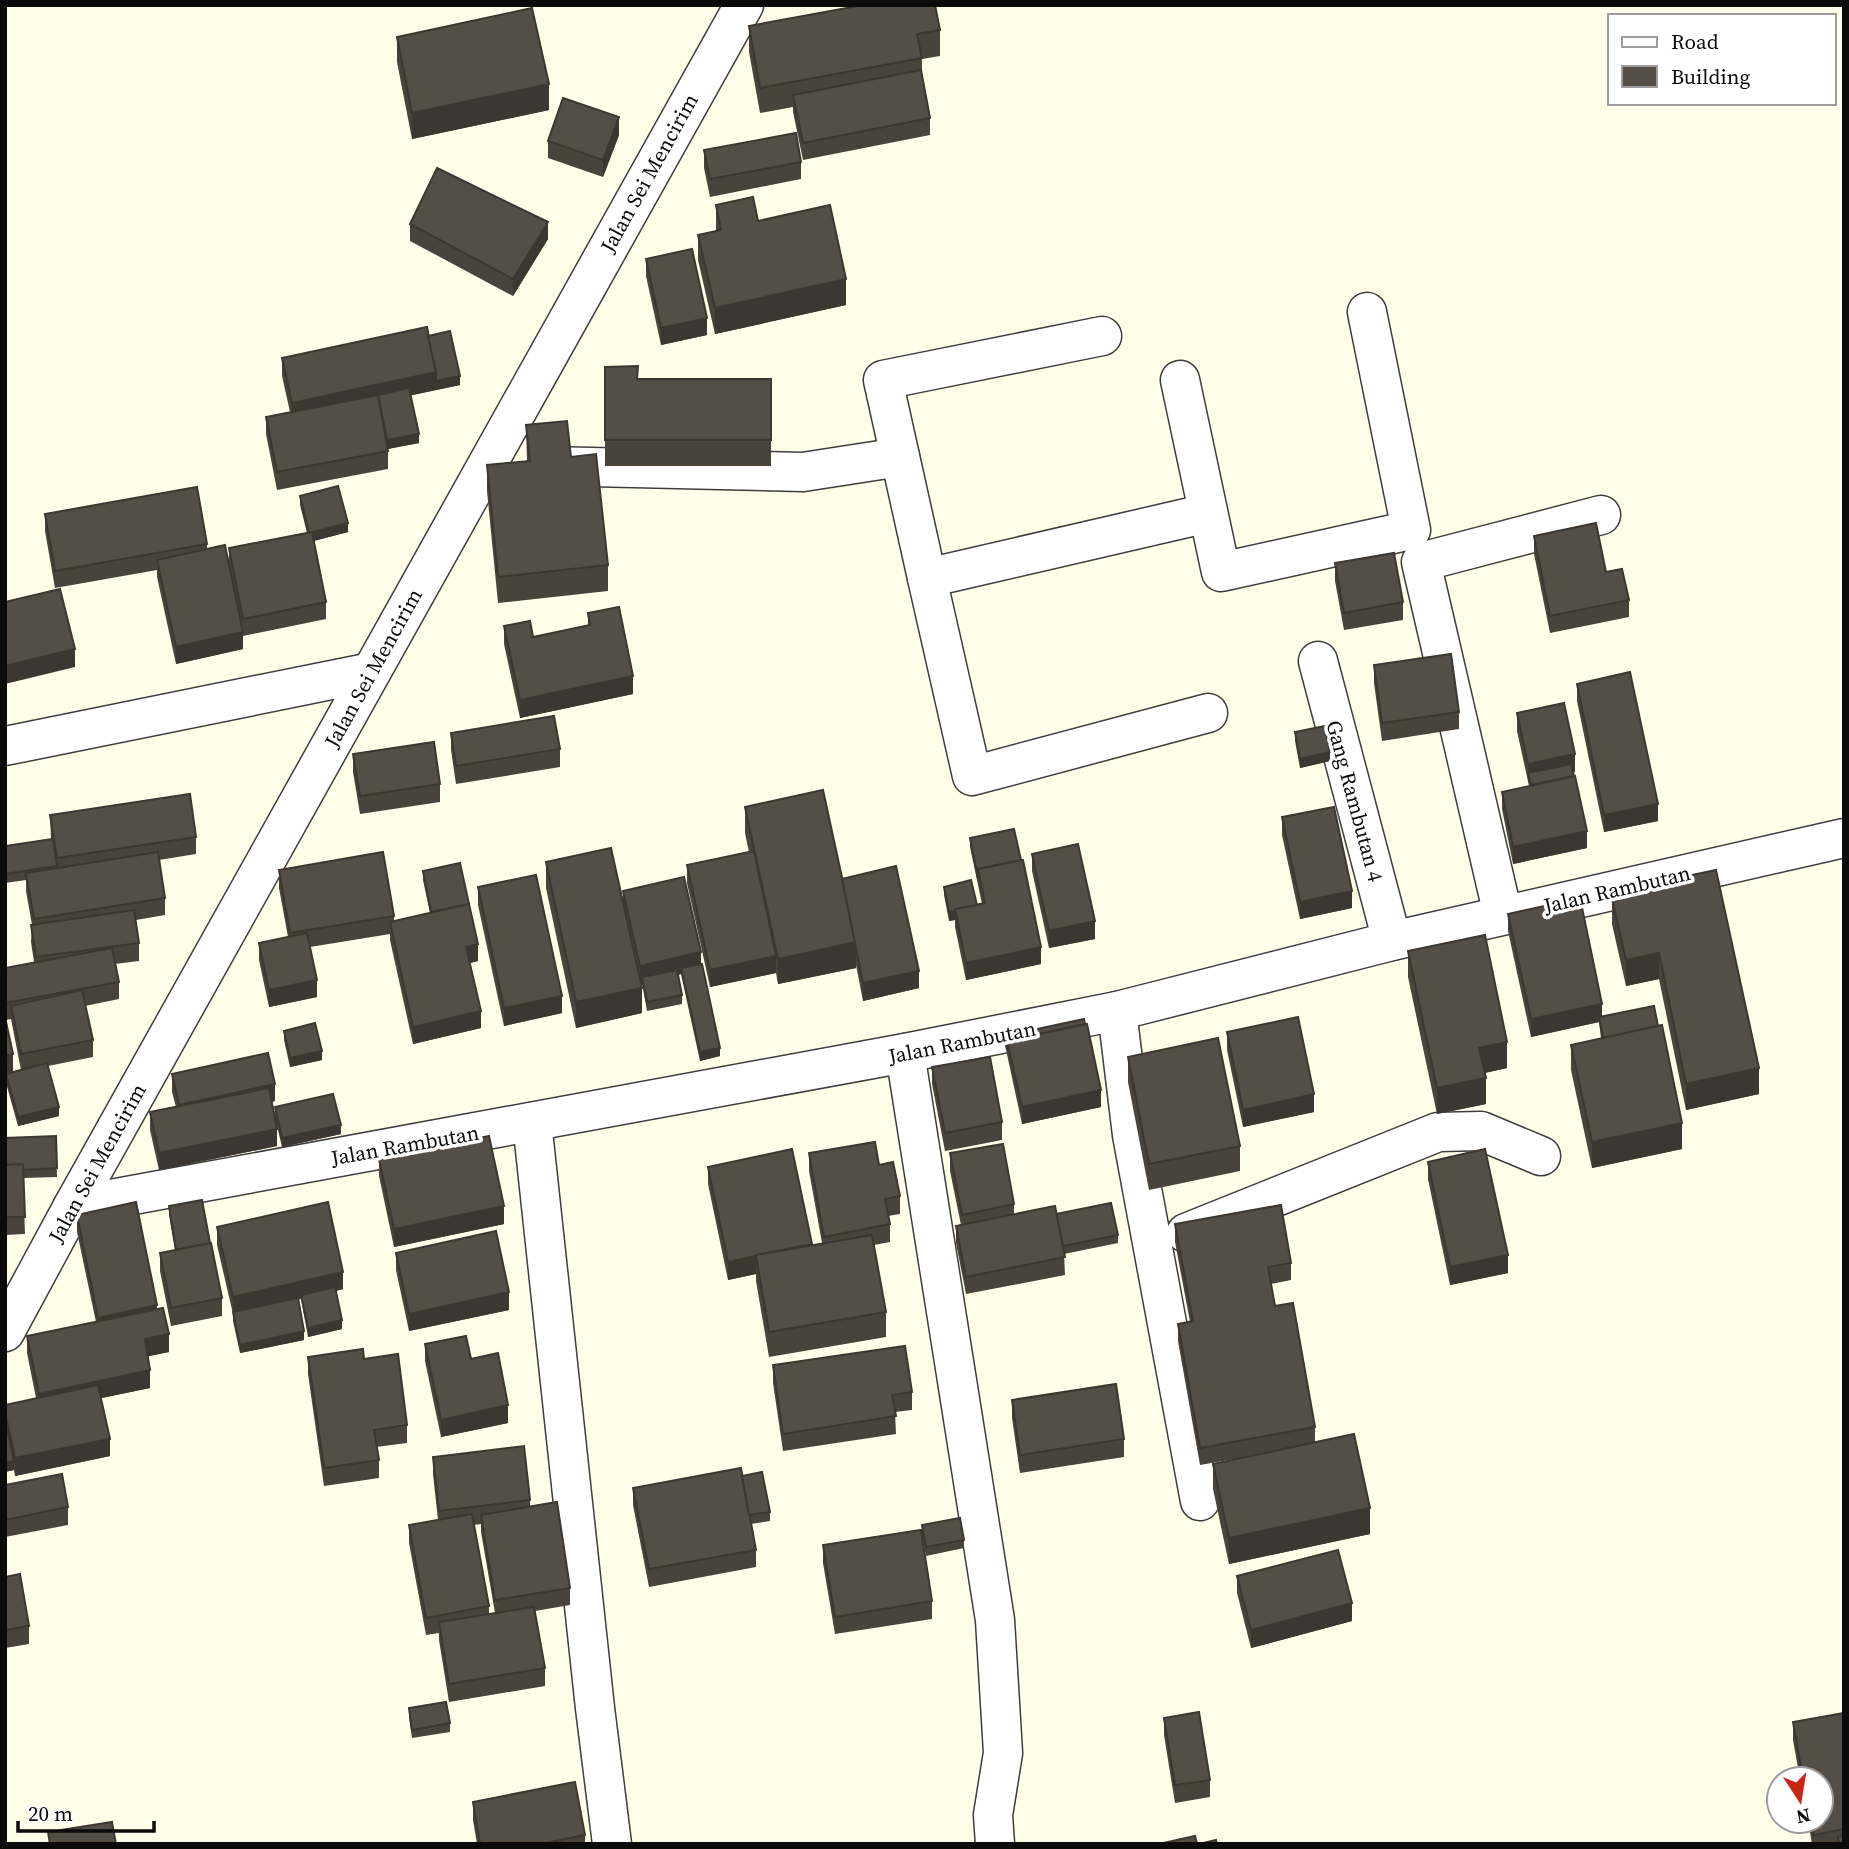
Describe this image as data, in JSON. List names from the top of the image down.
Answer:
{
  "streets": {
    "street": ["Jalan Sei Mencirim", "Gang Rambutan 4", "Jalan Rambutan"]
  },
  "crossings": [
    ["Jalan Sei Mencirim", "Jalan Rambutan"],
    ["Gang Rambutan 4", "Jalan Rambutan"]
  ],
  "legend": ["Road", "Building"],
  "scale_bar": "20 m",
  "north": "bottom"
}
